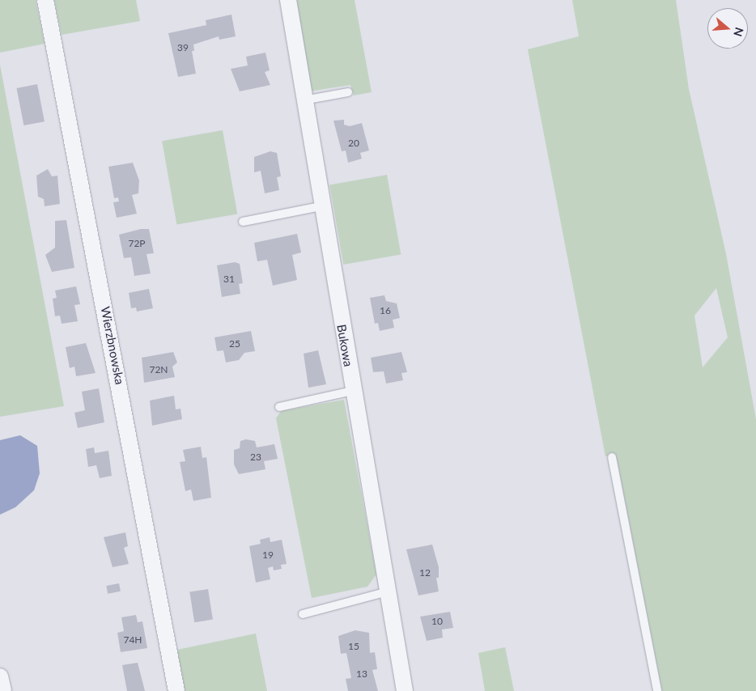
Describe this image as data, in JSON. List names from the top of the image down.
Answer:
{
  "streets": {
    "street": ["Wierzbnowska", "Bukowa"]
  },
  "house_numbers": [
    "39",
    "20",
    "72P",
    "31",
    "16",
    "25",
    "72N",
    "23",
    "19",
    "12",
    "10",
    "74H",
    "15",
    "13"
  ],
  "north": "right"
}
